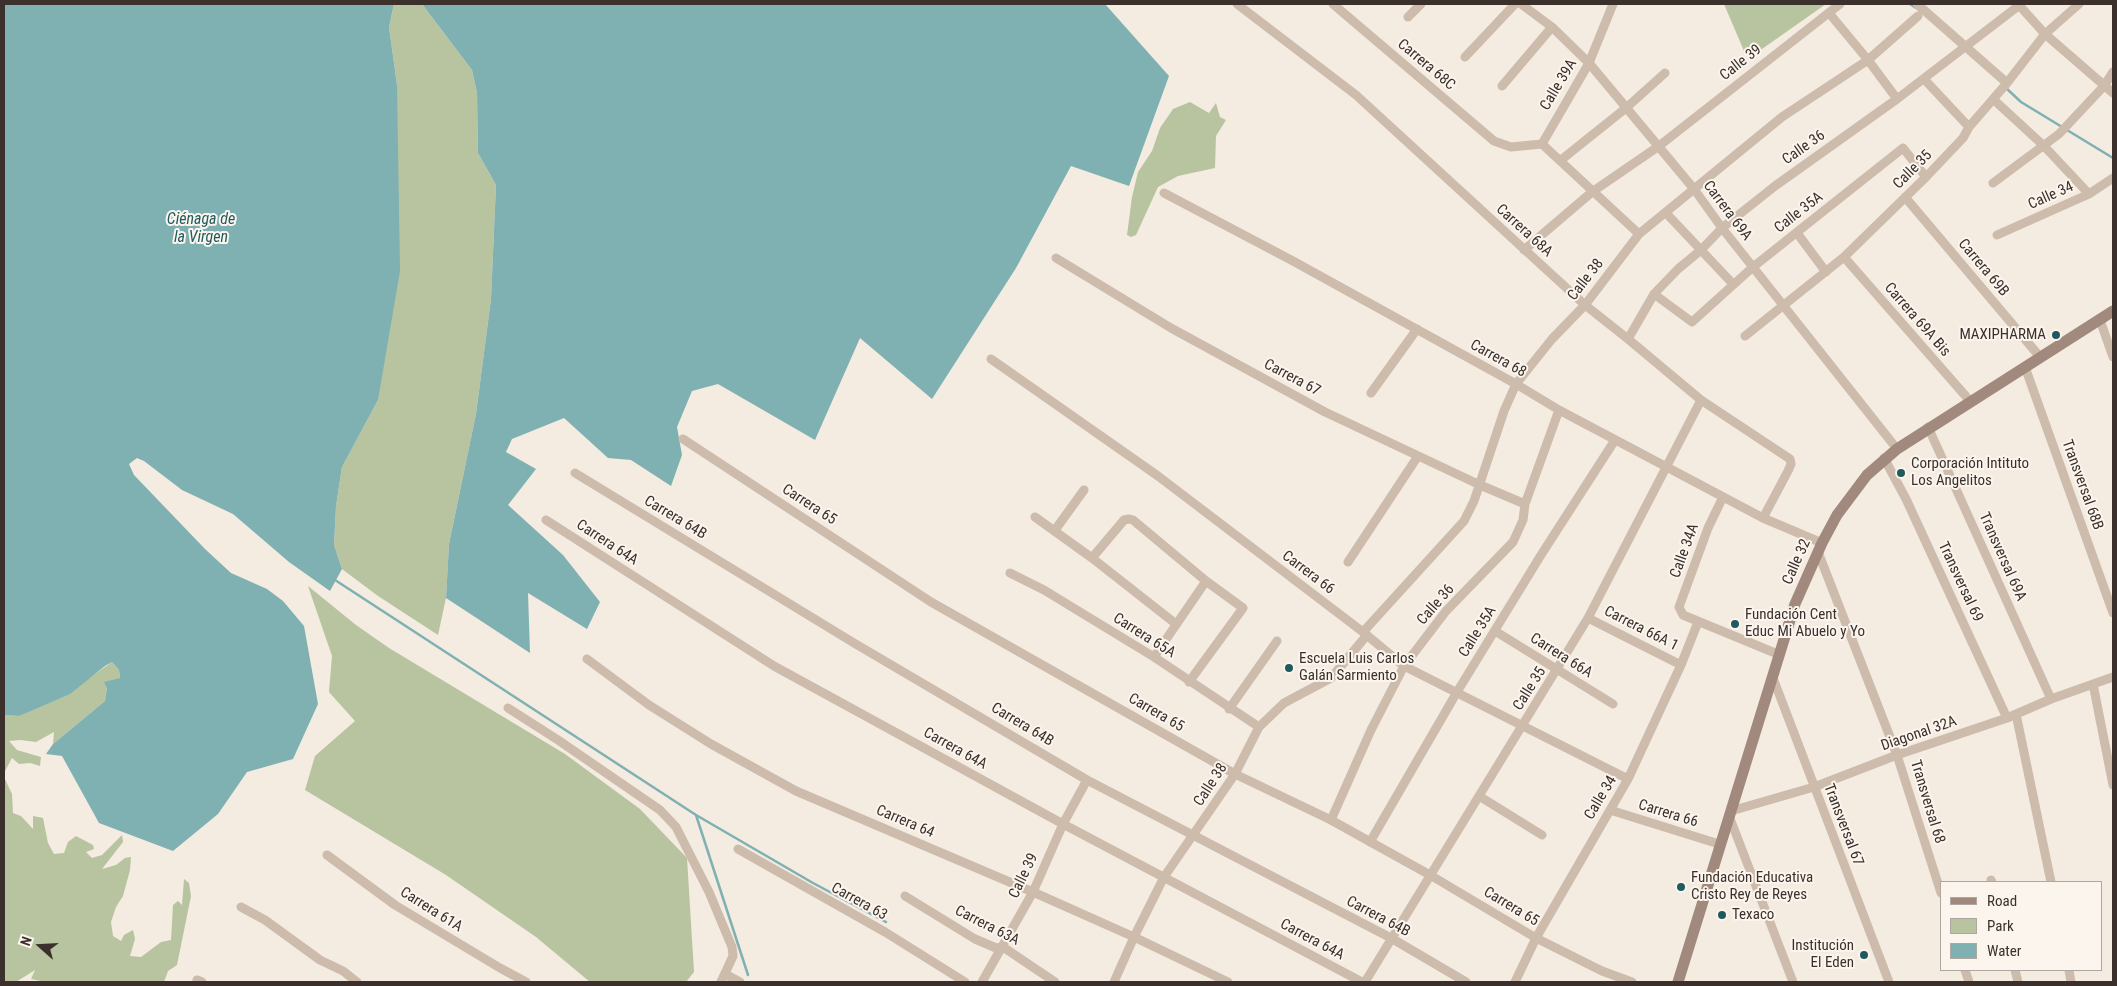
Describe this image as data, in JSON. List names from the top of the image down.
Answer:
{
  "streets": {
    "street": [
      "Calle 39",
      "Carrera 68C",
      "Calle 39A",
      "Calle 36",
      "Calle 35",
      "Calle 34",
      "Carrera 69A",
      "Calle 35A",
      "Carrera 68A",
      "Carrera 69B",
      "Calle 38",
      "Carrera 69A Bis",
      "Carrera 68",
      "Carrera 67",
      "Transversal 68B",
      "Carrera 65",
      "Carrera 64B",
      "Carrera 64A",
      "Calle 34A",
      "Transversal 69A",
      "Calle 32",
      "Carrera 66",
      "Transversal 69",
      "Carrera 66A 1",
      "Carrera 65A",
      "Carrera 66A",
      "Diagonal 32A",
      "Transversal 68",
      "Carrera 64",
      "Transversal 67",
      "Carrera 63",
      "Carrera 61A",
      "Carrera 63A"
    ]
  },
  "crossings": [
    ["Calle 39", "Carrera 69A"],
    ["Calle 39", "Carrera 68A"],
    ["Calle 39", "Carrera 64B"],
    ["Calle 39", "Carrera 64A"],
    ["Calle 39", "Carrera 64"],
    ["Calle 39", "Carrera 63A"],
    ["Carrera 68C", "Calle 39A"],
    ["Calle 39A", "Carrera 69A"],
    ["Calle 36", "Carrera 69A"],
    ["Calle 36", "Calle 35A"],
    ["Calle 36", "Carrera 68A"],
    ["Calle 36", "Carrera 68"],
    ["Calle 36", "Carrera 67"],
    ["Calle 36", "Carrera 65"],
    ["Calle 36", "Carrera 66"],
    ["Calle 35", "Carrera 69A"],
    ["Calle 35", "Calle 35A"],
    ["Calle 35", "Carrera 68A"],
    ["Calle 35", "Carrera 69B"],
    ["Calle 35", "Carrera 69A Bis"],
    ["Calle 35", "Carrera 68"],
    ["Calle 35", "Carrera 65"],
    ["Calle 35", "Carrera 64B"],
    ["Calle 35", "Carrera 64A"],
    ["Calle 35", "Carrera 66"],
    ["Calle 35", "Carrera 66A 1"],
    ["Calle 35", "Carrera 66A"],
    ["Calle 34", "Carrera 65"],
    ["Calle 34", "Calle 34A"],
    ["Calle 34", "Carrera 66"],
    ["Calle 34", "Carrera 66A 1"],
    ["Carrera 69A", "Calle 35A"],
    ["Carrera 69A", "Calle 38"],
    ["Carrera 69A", "Calle 32"],
    ["Calle 35A", "Carrera 68"],
    ["Calle 35A", "Carrera 65"],
    ["Calle 35A", "Carrera 66"],
    ["Calle 35A", "Carrera 66A"],
    ["Carrera 68A", "Calle 38"],
    ["Carrera 68A", "Carrera 68"],
    ["Carrera 69B", "Calle 32"],
    ["Calle 38", "Carrera 68"],
    ["Calle 38", "Carrera 67"],
    ["Calle 38", "Carrera 65"],
    ["Calle 38", "Carrera 64B"],
    ["Calle 38", "Carrera 64A"],
    ["Calle 38", "Carrera 66"],
    ["Calle 38", "Carrera 65A"],
    ["Calle 38", "Carrera 64"],
    ["Carrera 69A Bis", "Calle 32"],
    ["Carrera 68", "Calle 34A"],
    ["Carrera 68", "Calle 32"],
    ["Carrera 68", "Transversal 68"],
    ["Transversal 68B", "Calle 32"],
    ["Transversal 69A", "Calle 32"],
    ["Transversal 69A", "Diagonal 32A"],
    ["Calle 32", "Carrera 66"],
    ["Calle 32", "Transversal 69"],
    ["Calle 32", "Diagonal 32A"],
    ["Calle 32", "Transversal 68"],
    ["Calle 32", "Transversal 67"],
    ["Transversal 69", "Diagonal 32A"],
    ["Diagonal 32A", "Transversal 68"],
    ["Diagonal 32A", "Transversal 67"]
  ],
  "water": ["Ciénaga de la Virgen"],
  "places": [
    "MAXIPHARMA",
    "Corporación Intituto Los Angelitos",
    "Fundación Cent Educ Mi Abuelo y Yo",
    "Escuela Luis Carlos Galán Sarmiento",
    "Fundación Educativa Cristo Rey de Reyes",
    "Texaco",
    "Institución El Eden"
  ],
  "legend": ["Road", "Park", "Water"],
  "north": "left"
}
